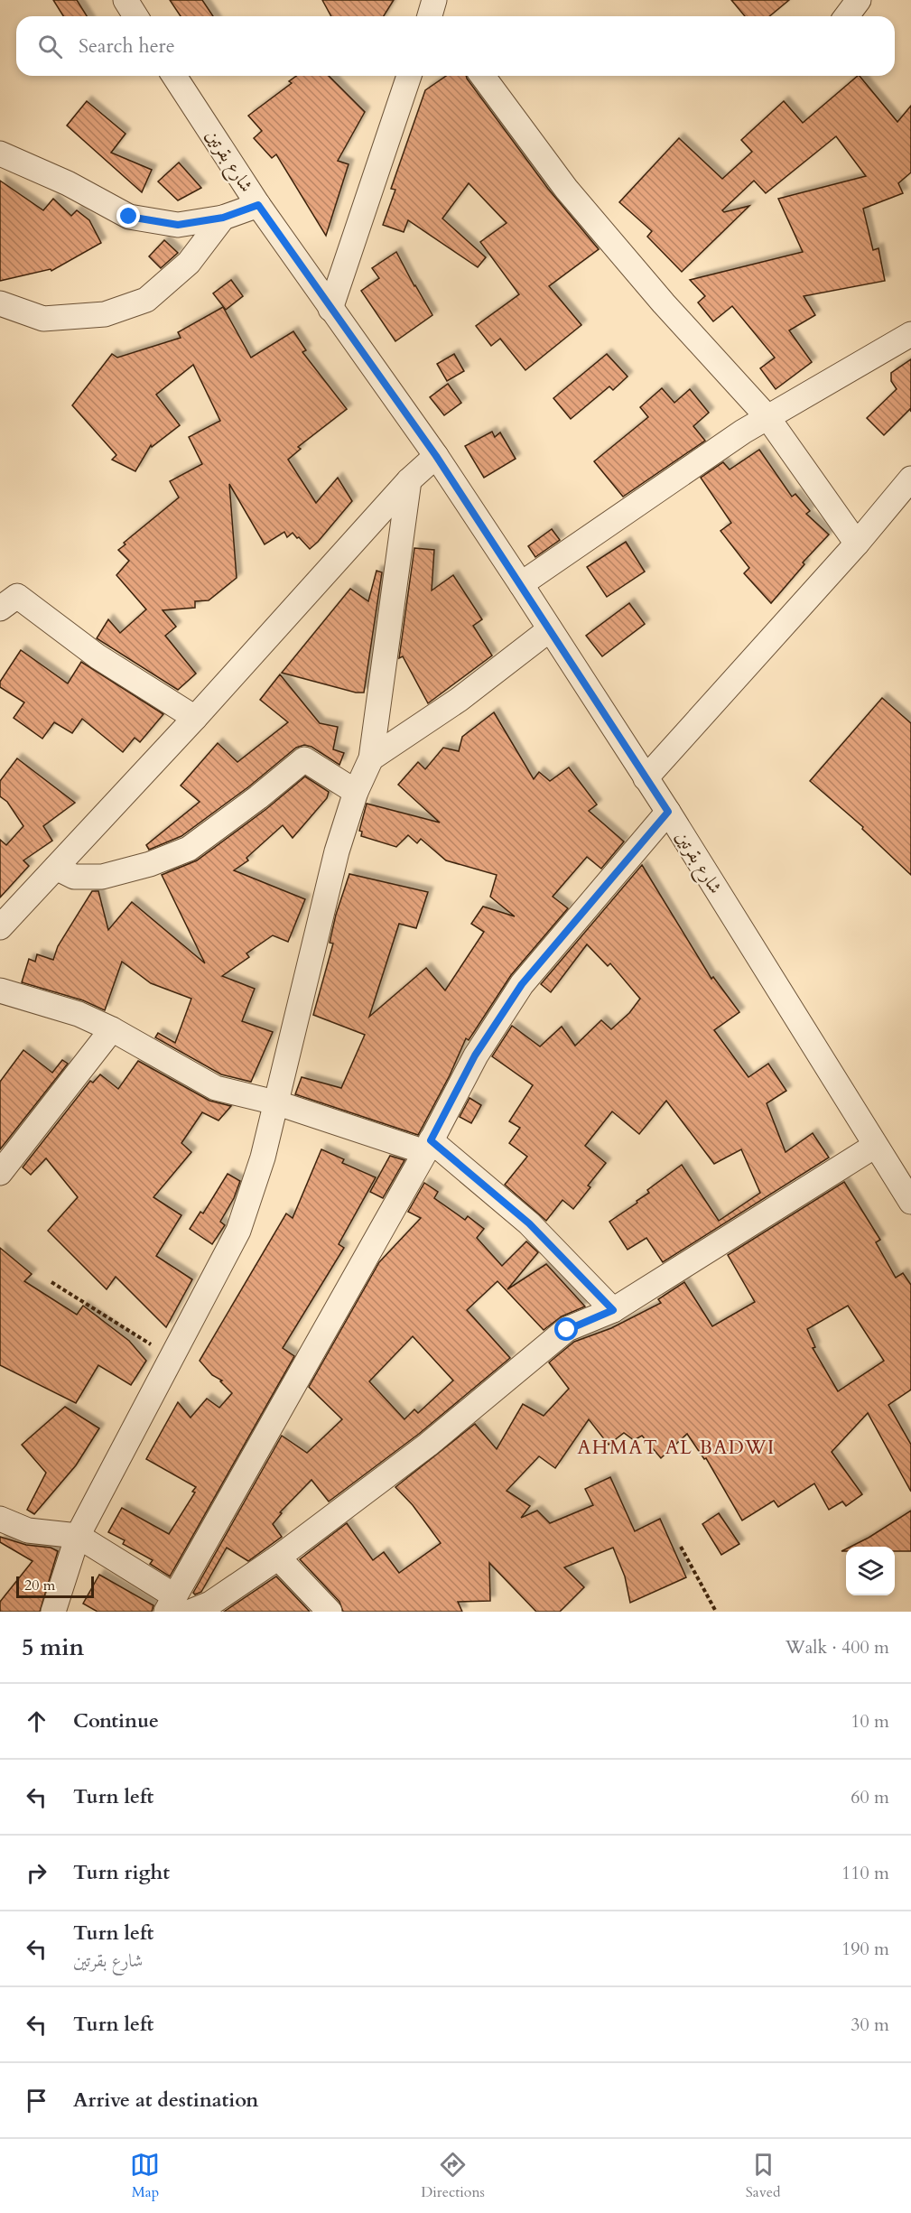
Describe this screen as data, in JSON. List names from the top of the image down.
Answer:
{
  "streets": {
    "street": ["شارع بقرتين"]
  },
  "districts": ["AHMAT AL BADWI"],
  "scale_bar": "20 m",
  "page": {
    "search": "Search here",
    "scale": "20 m",
    "heading": ["5 min", "Walk · 400 m"],
    "list": [
      ["Continue", "10 m"],
      ["Turn left", "60 m"],
      ["Turn right", "110 m"],
      ["Turn left", "شارع بقرتين", "190 m"],
      ["Turn left", "30 m"],
      "Arrive at destination"
    ],
    "nav": ["Map", "Directions", "Saved"]
  }
}
